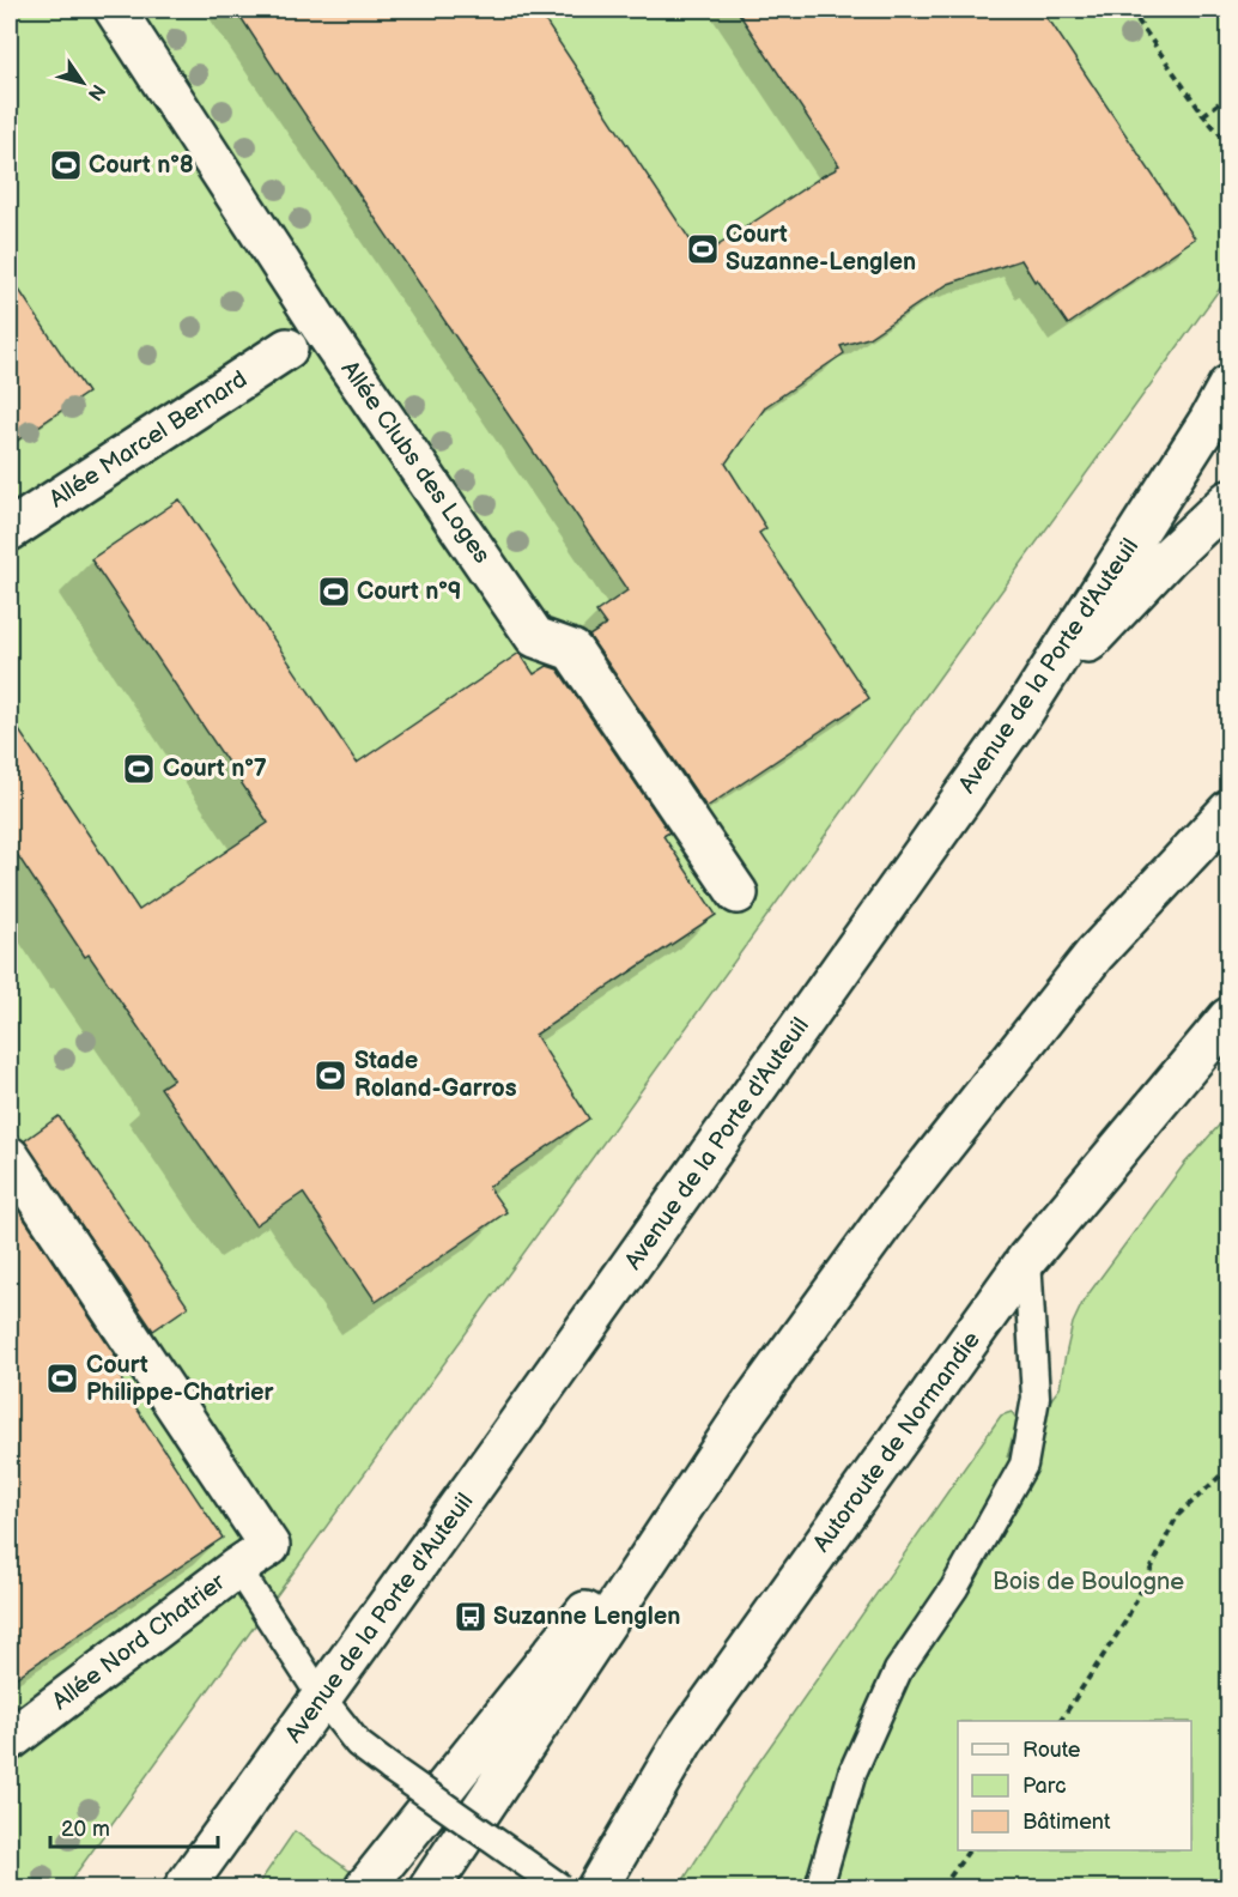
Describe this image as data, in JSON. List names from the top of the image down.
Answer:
{
  "streets": {
    "main road": [
      "Allée Marcel Bernard",
      "Allée Clubs des Loges",
      "Avenue de la Porte d'Auteuil",
      "Autoroute de Normandie",
      "Allée Nord Chatrier"
    ]
  },
  "parks": ["Bois de Boulogne"],
  "places": {
    "sports": [
      "Court n°8",
      "Court Suzanne-Lenglen",
      "Court n°9",
      "Court n°7",
      "Stade Roland-Garros",
      "Court Philippe-Chatrier"
    ],
    "bus stop": ["Suzanne Lenglen"]
  },
  "legend": ["Route", "Parc", "Bâtiment"],
  "scale_bar": "20 m",
  "north": "bottom right"
}
